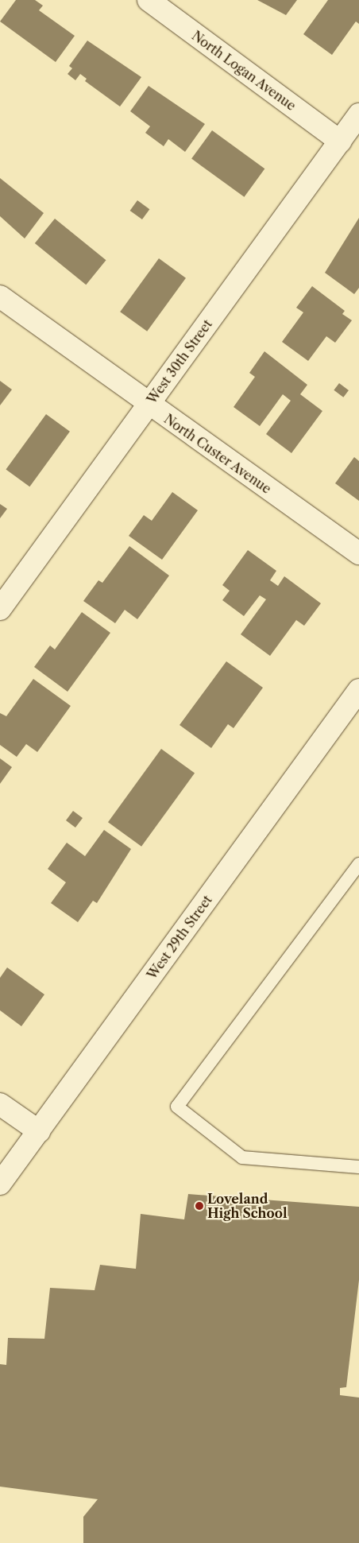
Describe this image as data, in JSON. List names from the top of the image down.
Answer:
{
  "streets": {
    "street": [
      "North Logan Avenue",
      "West 30th Street",
      "North Custer Avenue",
      "West 29th Street"
    ]
  },
  "crossings": [
    ["North Logan Avenue", "West 30th Street"],
    ["West 30th Street", "North Custer Avenue"]
  ],
  "places": ["Loveland High School"]
}
